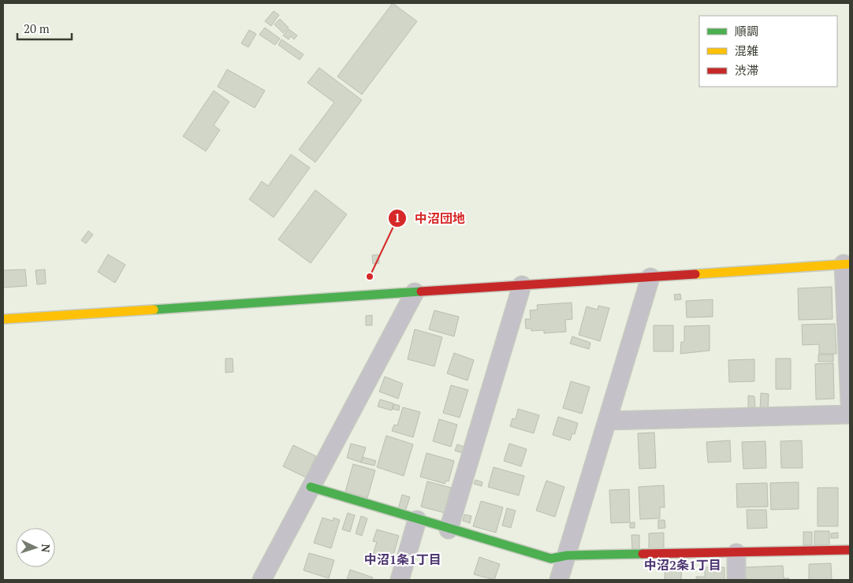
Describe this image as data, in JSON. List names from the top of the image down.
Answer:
{
  "districts": ["中沼1条1丁目", "中沼2条1丁目"],
  "places": ["中沼団地"],
  "legend": ["順調", "混雑", "渋滞"],
  "scale_bar": "20 m",
  "north": "right"
}
